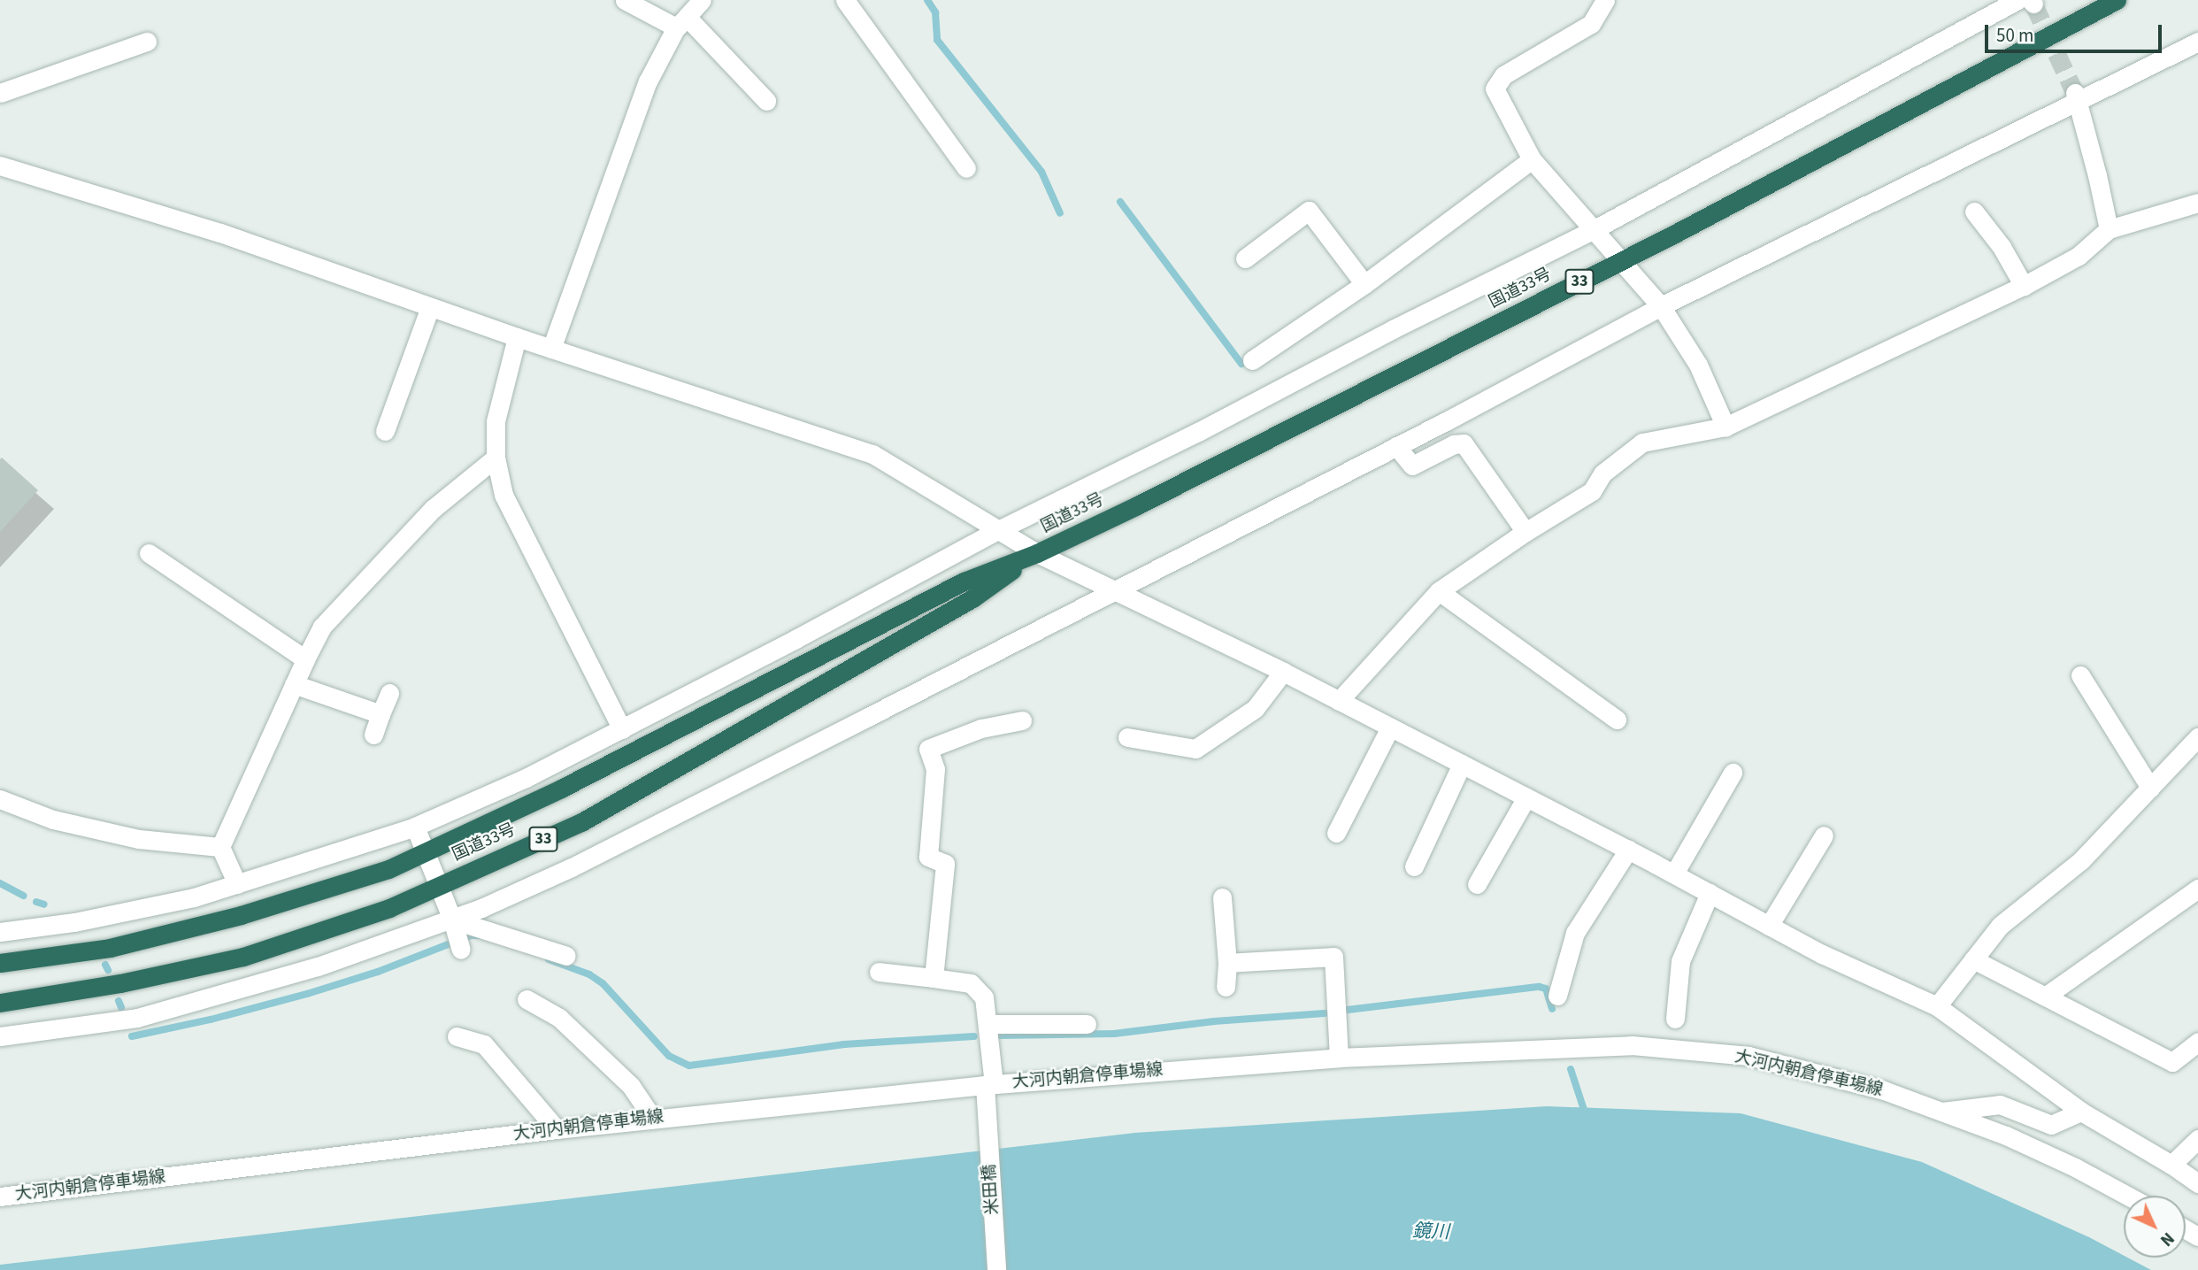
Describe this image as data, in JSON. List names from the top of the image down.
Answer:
{
  "streets": {
    "highway": ["33", "国道33号"],
    "street": ["大河内朝倉停車場線", "米田橋"]
  },
  "crossings": [
    ["大河内朝倉停車場線", "米田橋"]
  ],
  "water": ["鏡川"],
  "scale_bar": "50 m",
  "north": "bottom right"
}
